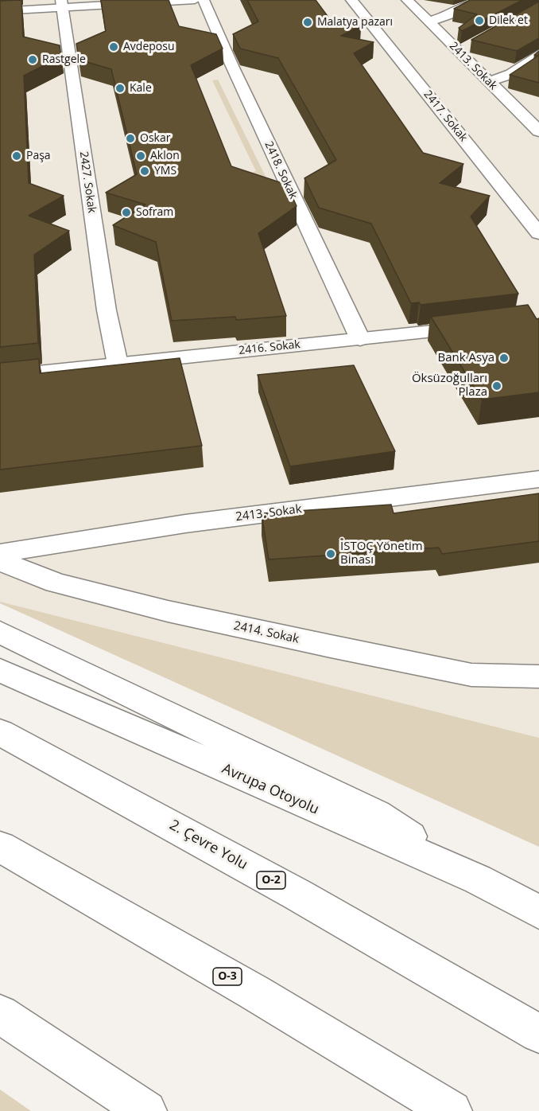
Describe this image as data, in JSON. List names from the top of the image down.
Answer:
{
  "streets": {
    "main road": [
      "2413. Sokak",
      "2417. Sokak",
      "2418. Sokak",
      "2427. Sokak",
      "2416. Sokak",
      "2414. Sokak",
      "Avrupa Otoyolu",
      "2. Çevre Yolu",
      "O-2",
      "O-3"
    ]
  },
  "crossings": [
    ["2418. Sokak", "2416. Sokak"],
    ["2427. Sokak", "2416. Sokak"]
  ],
  "places": [
    "Dilek et",
    "Malatya pazarı",
    "Avdeposu",
    "Rastgele",
    "Kale",
    "Oskar",
    "Paşa",
    "Aklon",
    "YMS",
    "Sofram",
    "Bank Asya",
    "Öksüzoğulları Plaza",
    "İSTOÇ Yönetim Binası"
  ]
}
